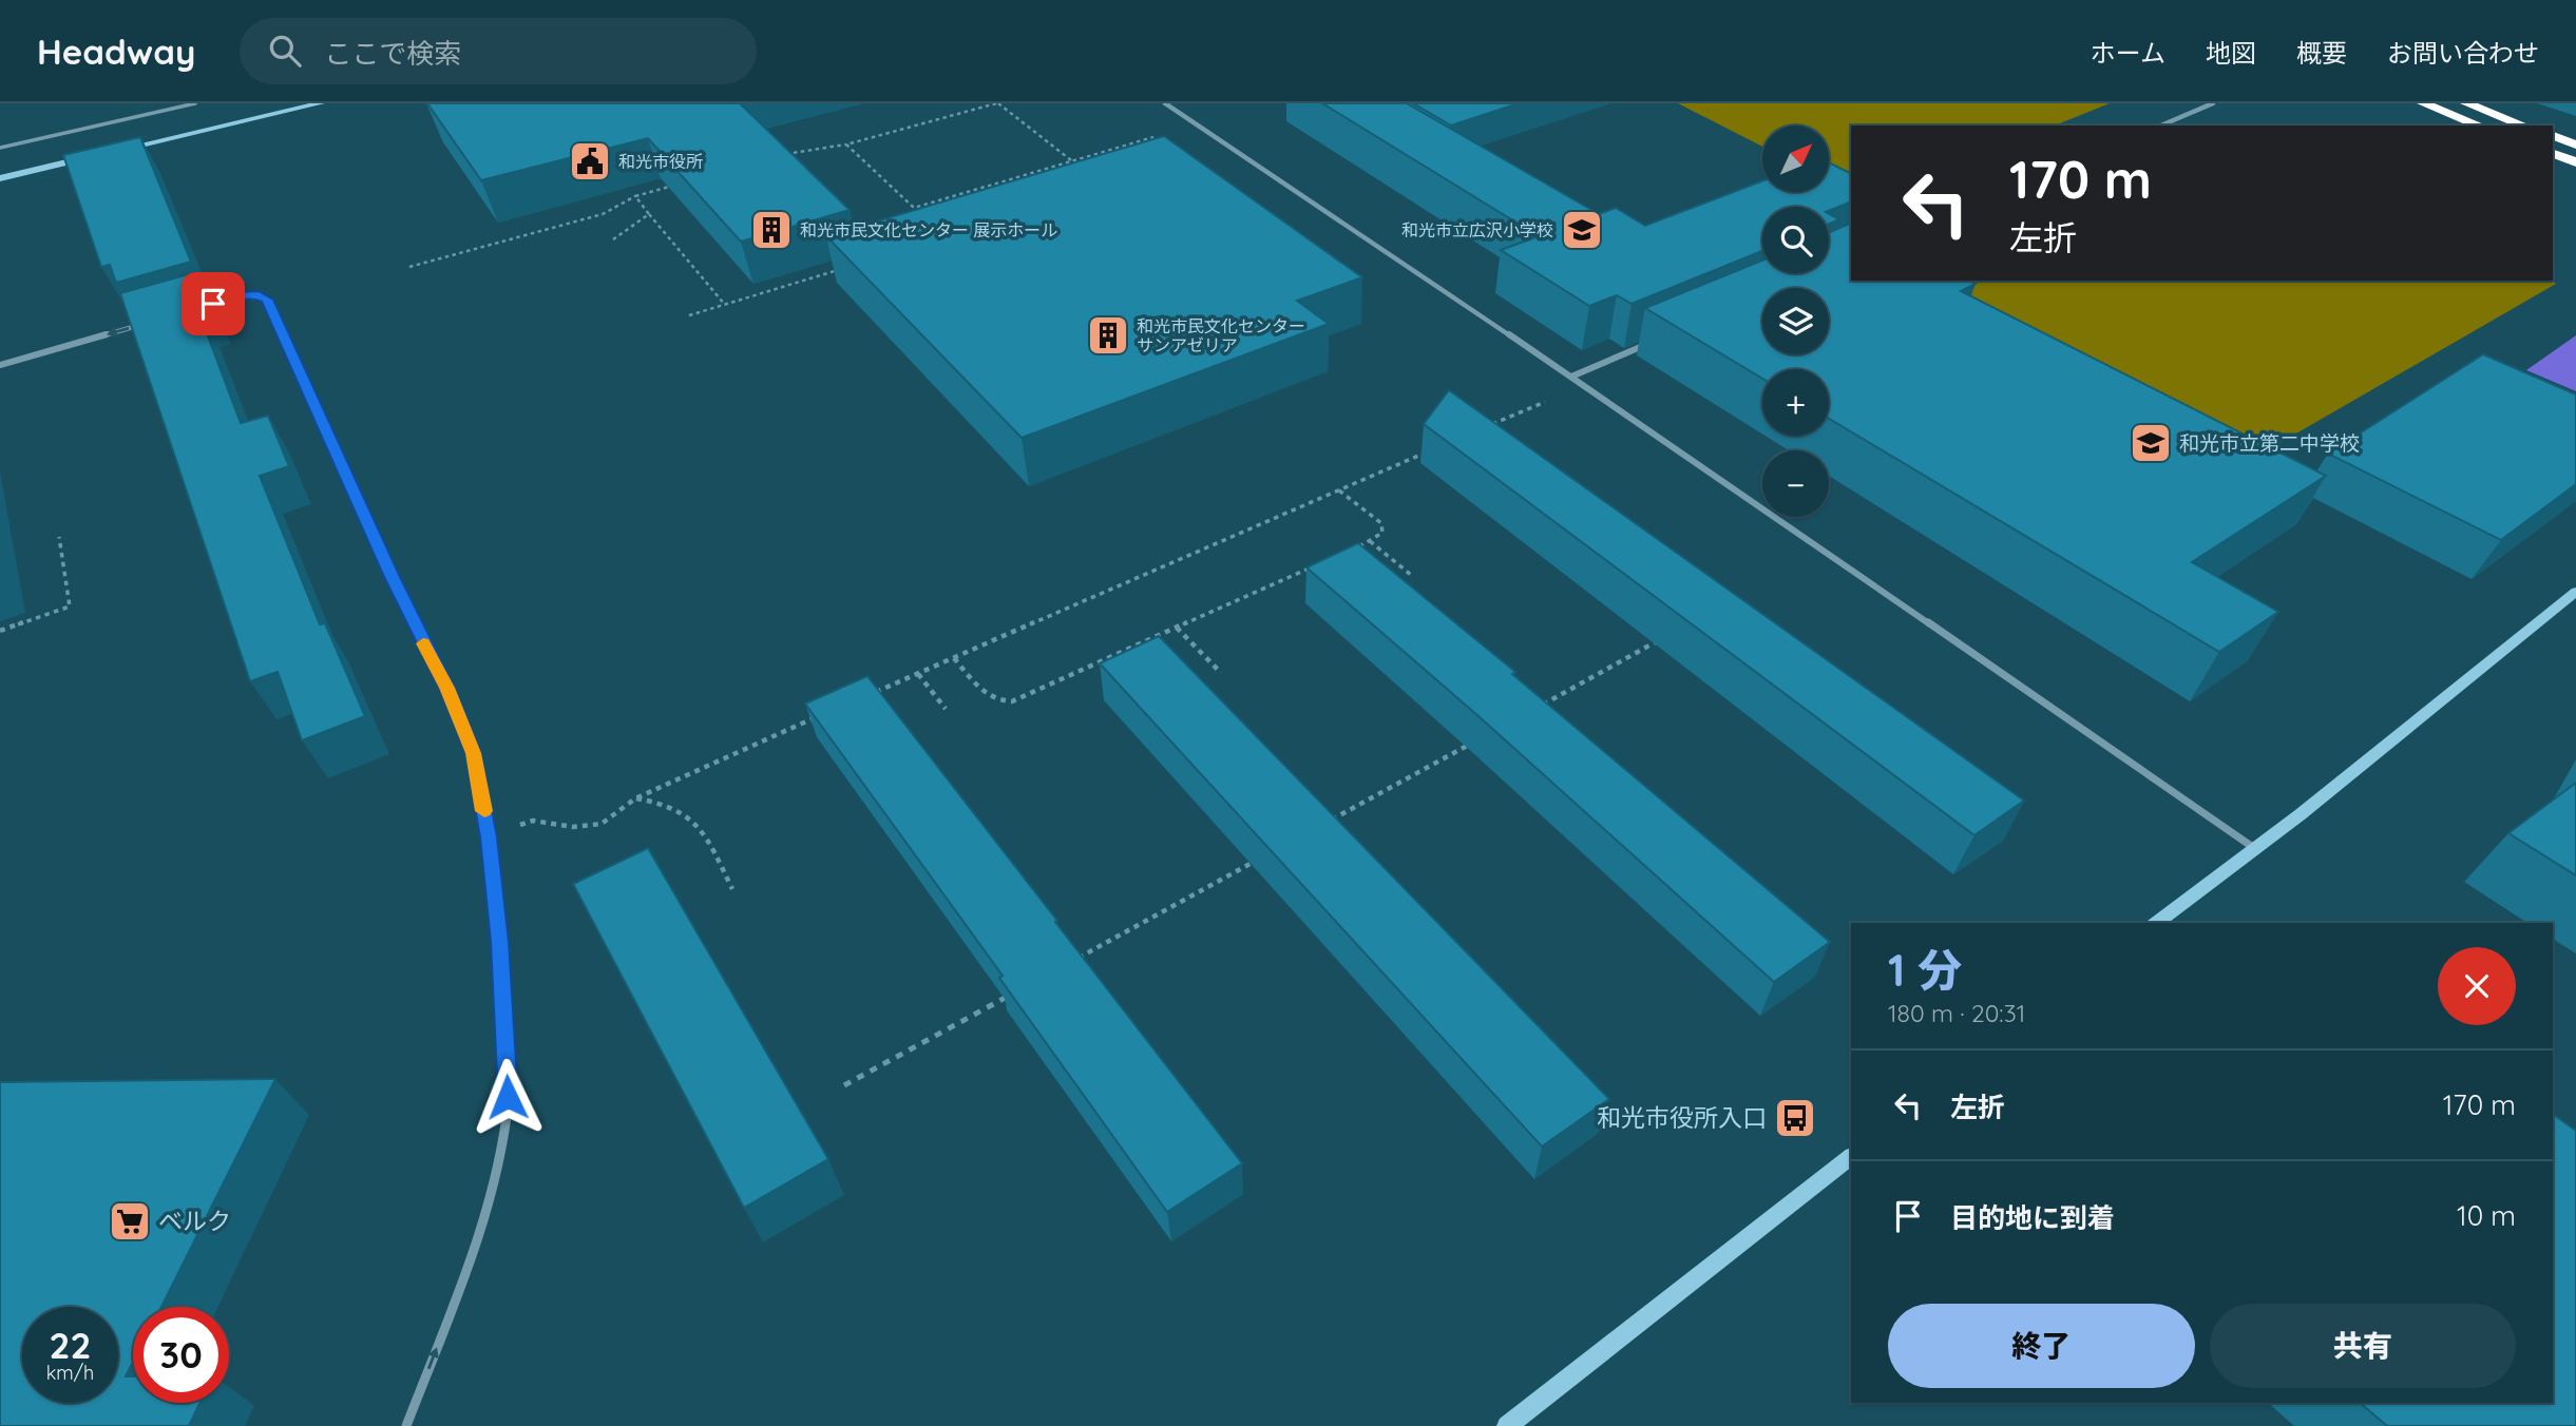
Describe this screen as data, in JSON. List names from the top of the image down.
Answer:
{
  "places": {
    "public building": ["和光市役所"],
    "building": ["和光市民文化センター 展示ホール", "和光市民文化センター サンアゼリア"],
    "school or university": ["和光市立広沢小学校", "和光市立第二中学校"],
    "bus stop": ["和光市役所入口"],
    "supermarket": ["ベルク"]
  },
  "north": "top right",
  "page": {
    "header": "Headway",
    "search": "ここで検索",
    "nav": [
      "ホーム",
      "地図",
      "概要",
      "お問い合わせ"
    ],
    "map_buttons": ["+", "−"],
    "turn": ["170 m", "左折"],
    "heading": ["1 分", "180 m · 20:31"],
    "list": [
      {
        "name": "左折",
        "value": "170 m"
      },
      {
        "name": "目的地に到着",
        "value": "10 m"
      }
    ],
    "buttons": ["終了", "共有"],
    "speed": "22 km/h",
    "limit": "30"
  }
}
